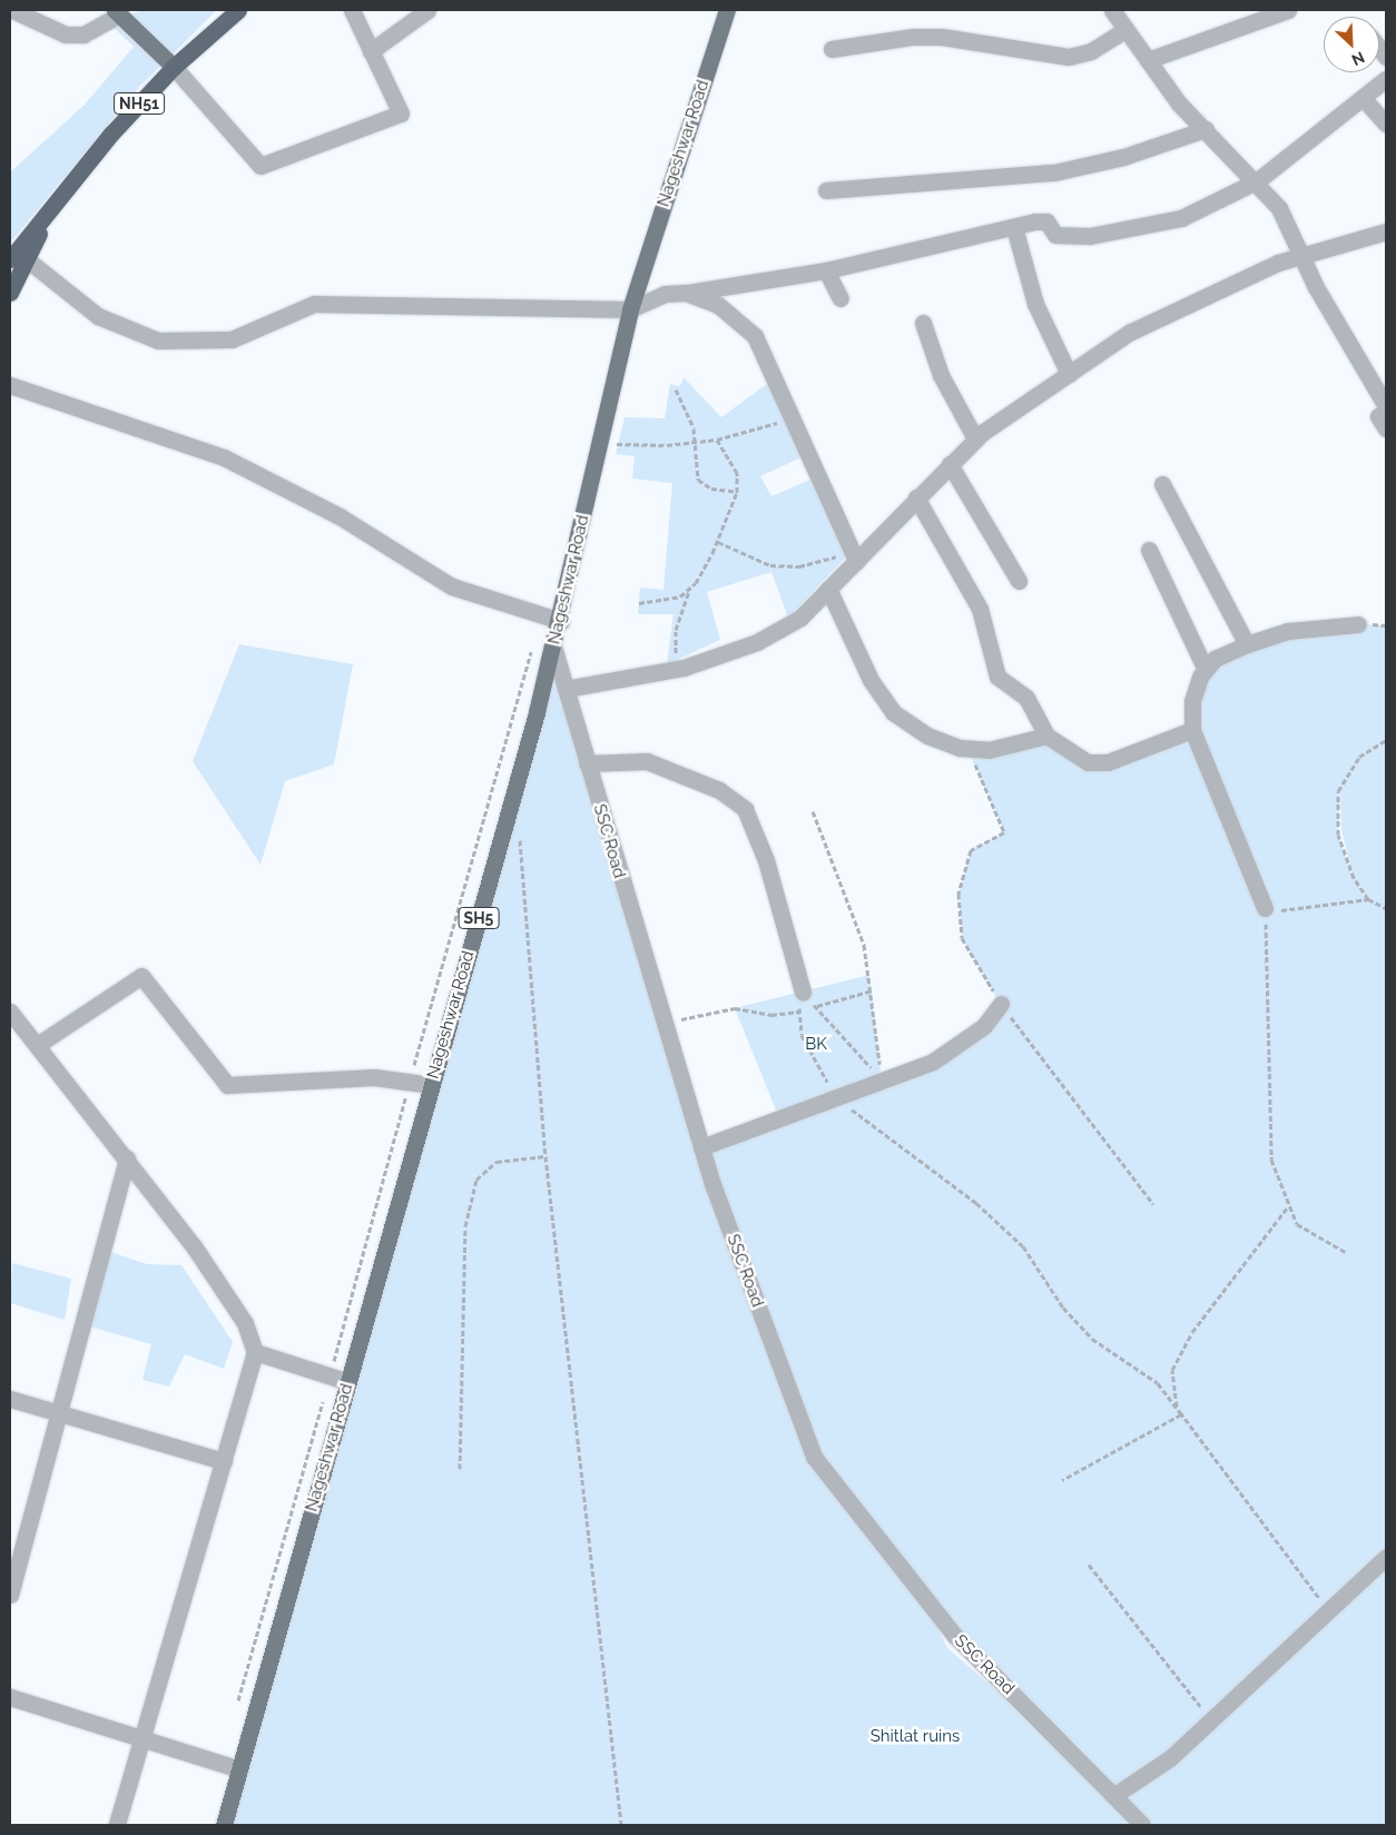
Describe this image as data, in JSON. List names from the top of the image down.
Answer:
{
  "streets": {
    "highway": ["NH51"],
    "main road": ["Nageshwar Road", "SH5"],
    "street": ["SSC Road"]
  },
  "crossings": [
    ["Nageshwar Road", "SSC Road"]
  ],
  "parks": ["BK", "Shitlat ruins"],
  "north": "bottom right"
}
